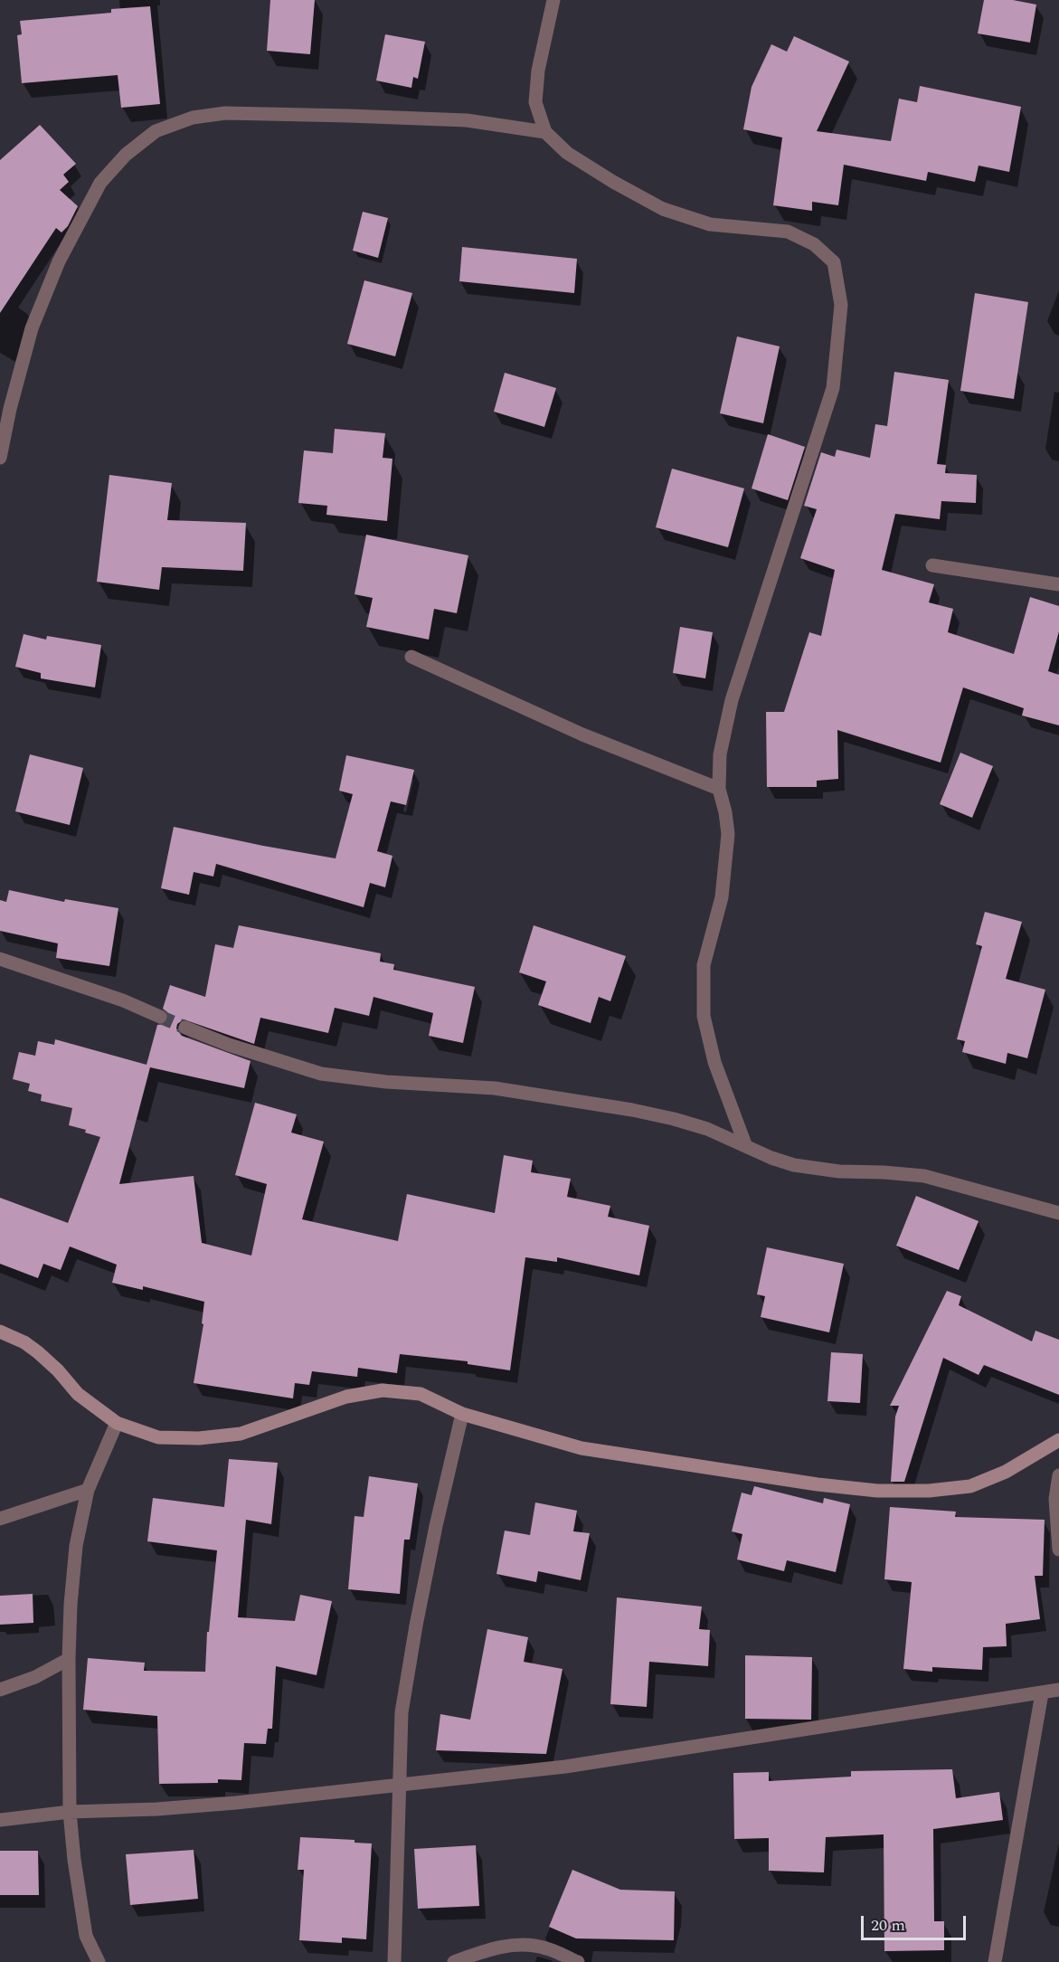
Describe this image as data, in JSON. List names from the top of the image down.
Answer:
{
  "scale_bar": "20 m"
}
